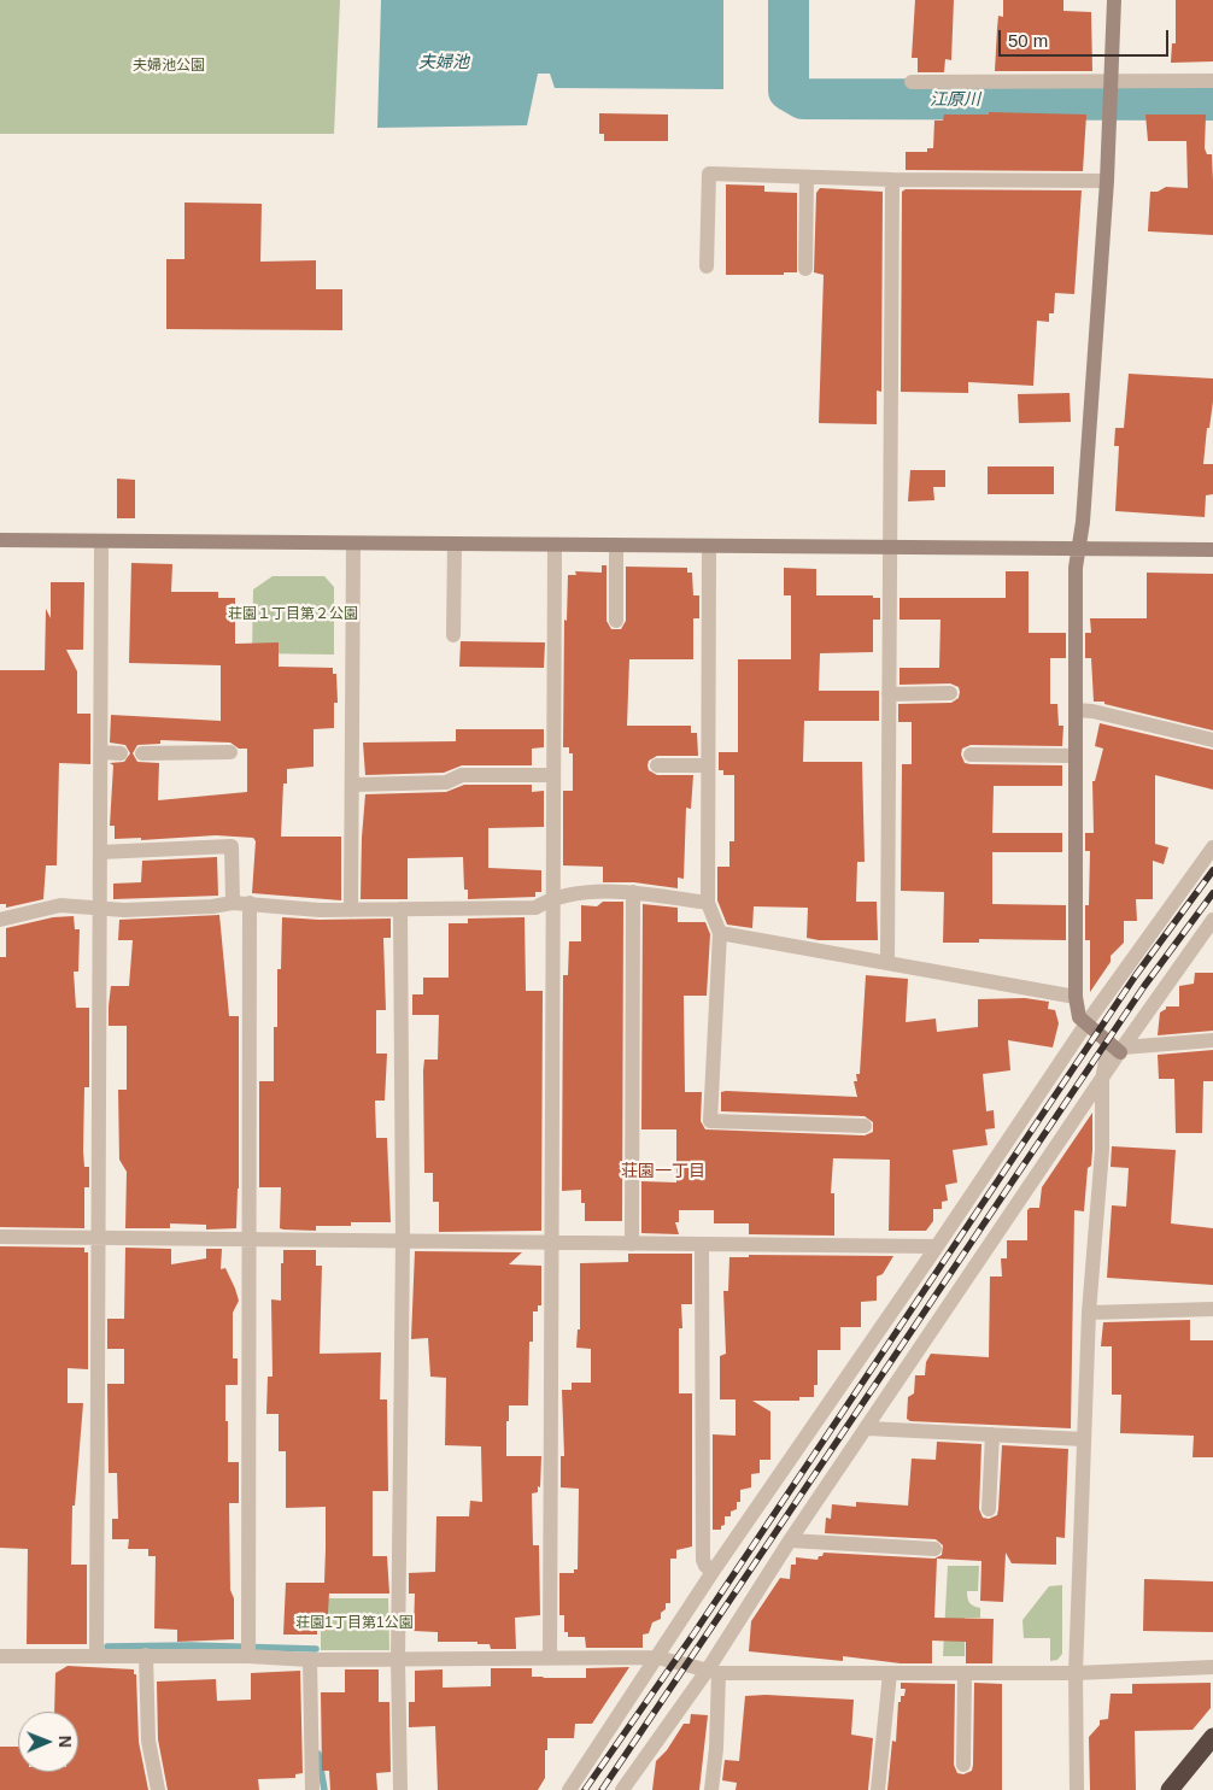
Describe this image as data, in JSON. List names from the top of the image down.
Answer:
{
  "districts": ["荘園一丁目"],
  "water": ["夫婦池", "江原川"],
  "parks": ["夫婦池公園", "荘園１丁目第２公園", "荘園1丁目第1公園"],
  "scale_bar": "50 m",
  "north": "right"
}
